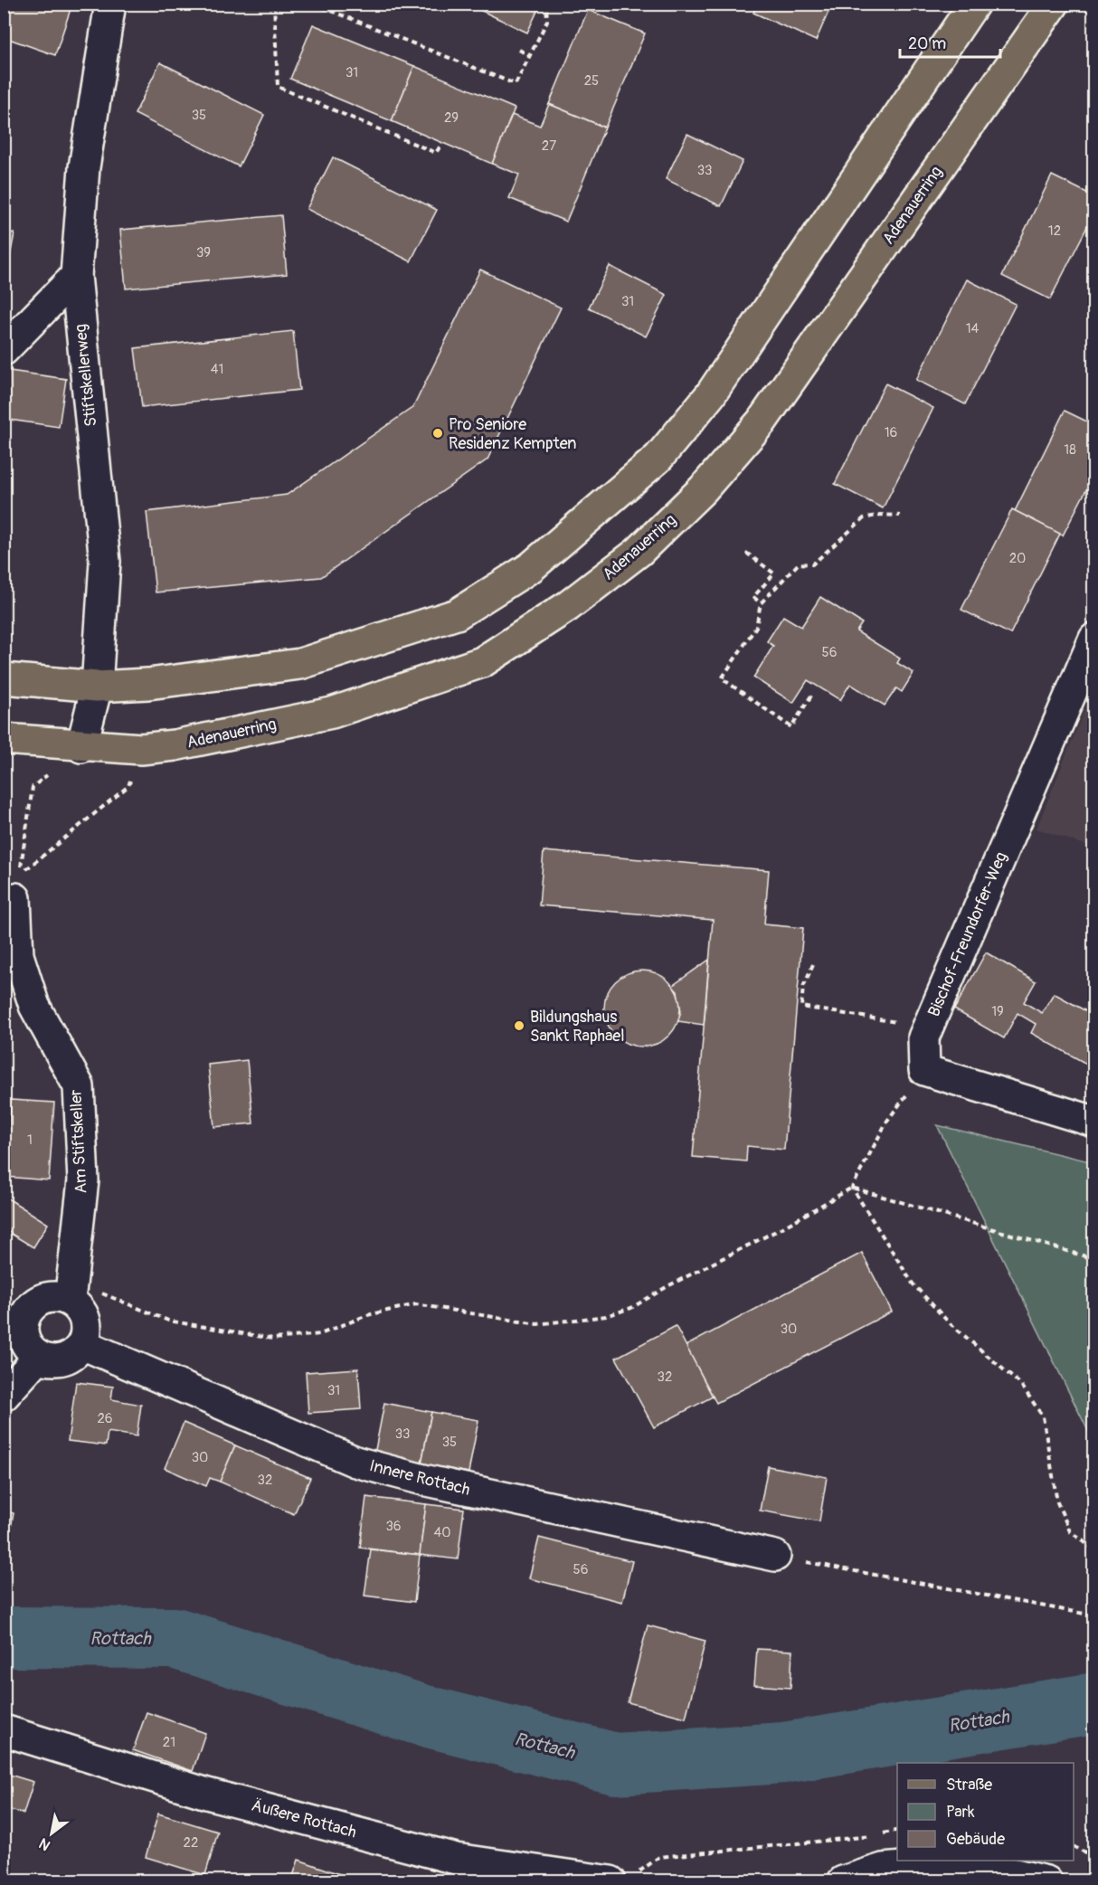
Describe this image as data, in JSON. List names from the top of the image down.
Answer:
{
  "streets": {
    "main road": ["Adenauerring"],
    "street": [
      "Stiftskellerweg",
      "Bischof-Freundorfer-Weg",
      "Am Stiftskeller",
      "Innere Rottach",
      "Äußere Rottach"
    ]
  },
  "crossings": [
    ["Adenauerring", "Stiftskellerweg"],
    ["Am Stiftskeller", "Innere Rottach"]
  ],
  "water": ["Rottach"],
  "places": ["Pro Seniore Residenz Kempten", "Bildungshaus Sankt Raphael"],
  "house_numbers": [
    "31",
    "25",
    "35",
    "29",
    "27",
    "33",
    "12",
    "39",
    "31",
    "14",
    "41",
    "16",
    "18",
    "20",
    "56",
    "19",
    "1",
    "30",
    "32",
    "31",
    "26",
    "33",
    "35",
    "30",
    "32",
    "36",
    "40",
    "56",
    "21",
    "22"
  ],
  "legend": ["Straße", "Park", "Gebäude"],
  "scale_bar": "20 m",
  "north": "bottom left"
}
